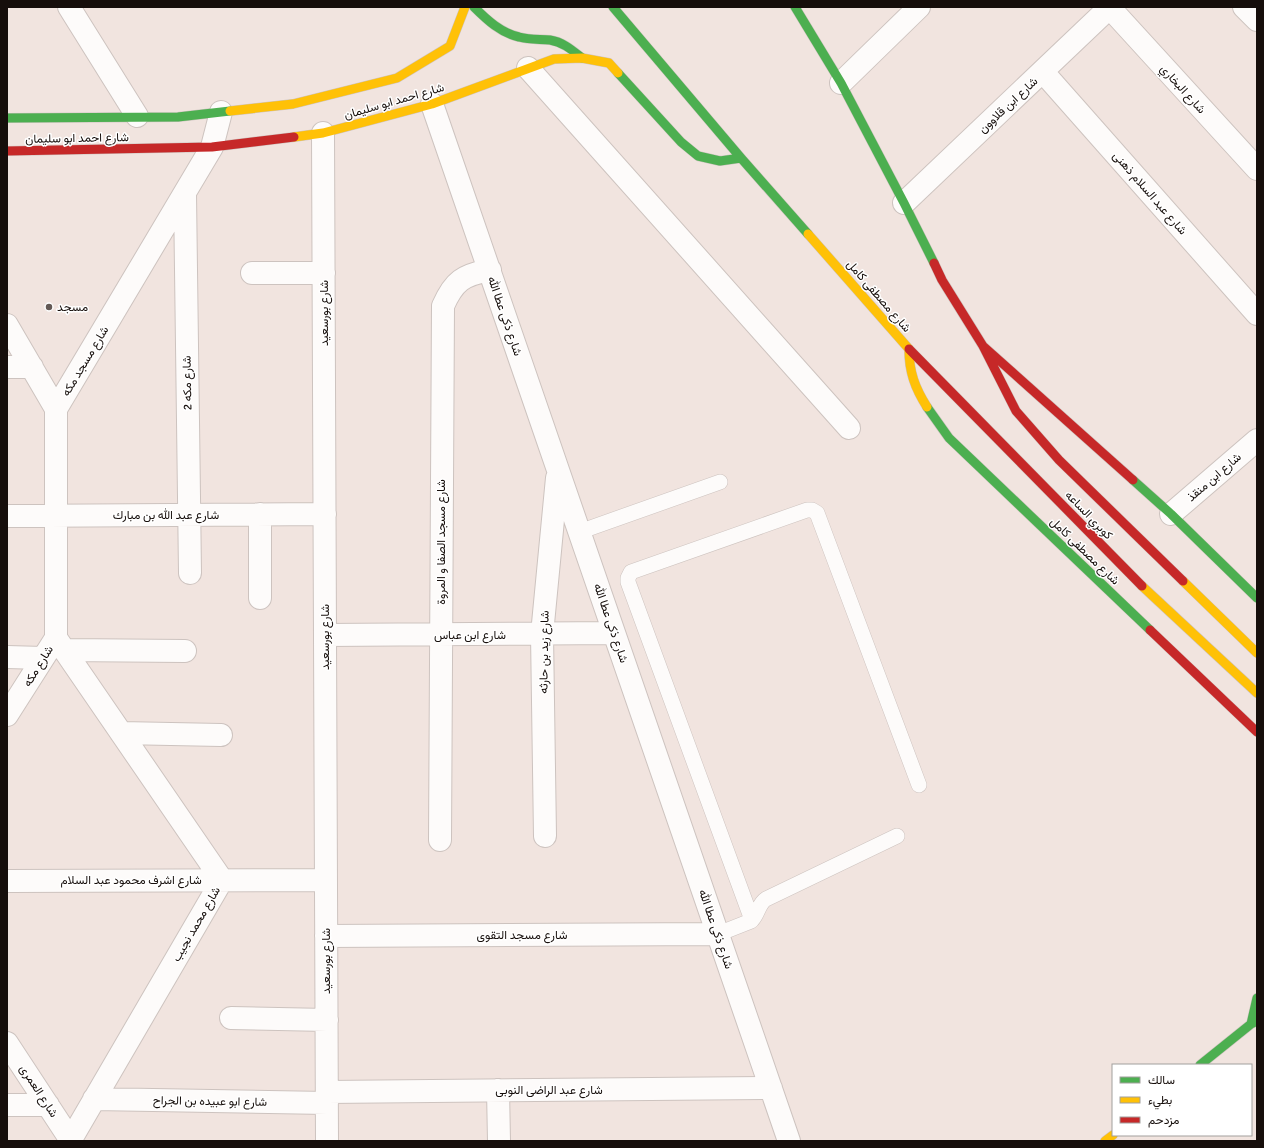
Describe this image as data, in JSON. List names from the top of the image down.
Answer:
{
  "streets": {
    "main road": ["شارع احمد ابو سليمان", "شارع مصطفى كامل", "كوبري الساعه"],
    "street": [
      "شارع البخاري",
      "شارع ابن قلاوون",
      "شارع عبد السلام ذهنى",
      "شارع بورسعيد",
      "شارع ذكى عطا الله",
      "شارع مسجد مكه",
      "شارع مكه 2",
      "شارع ابن منقذ",
      "شارع عبد الله بن مبارك",
      "شارع مسجد الصفا و المروة",
      "شارع ابن عباس",
      "شارع زيد بن حارثه",
      "شارع مكه",
      "شارع اشرف محمود عبد السلام",
      "شارع محمد نجيب",
      "شارع مسجد التقوى",
      "شارع عبد الراضى النوبى",
      "شارع العمرى",
      "شارع ابو عبيده بن الجراح"
    ]
  },
  "crossings": [
    ["شارع البخاري", "شارع ابن قلاوون"],
    ["شارع احمد ابو سليمان", "شارع مصطفى كامل"],
    ["شارع احمد ابو سليمان", "شارع بورسعيد"],
    ["شارع احمد ابو سليمان", "شارع ذكى عطا الله"],
    ["شارع احمد ابو سليمان", "شارع مسجد مكه"],
    ["شارع ابن قلاوون", "شارع عبد السلام ذهنى"],
    ["شارع مصطفى كامل", "كوبري الساعه"],
    ["شارع بورسعيد", "شارع عبد الله بن مبارك"],
    ["شارع بورسعيد", "شارع ابن عباس"],
    ["شارع بورسعيد", "شارع اشرف محمود عبد السلام"],
    ["شارع بورسعيد", "شارع مسجد التقوى"],
    ["شارع بورسعيد", "شارع عبد الراضى النوبى"],
    ["شارع بورسعيد", "شارع ابو عبيده بن الجراح"],
    ["شارع ذكى عطا الله", "شارع مسجد الصفا و المروة"],
    ["شارع ذكى عطا الله", "شارع ابن عباس"],
    ["شارع ذكى عطا الله", "شارع زيد بن حارثه"],
    ["شارع ذكى عطا الله", "شارع مسجد التقوى"],
    ["شارع ذكى عطا الله", "شارع عبد الراضى النوبى"],
    ["شارع مسجد مكه", "شارع مكه 2"],
    ["شارع مسجد مكه", "شارع عبد الله بن مبارك"],
    ["شارع مسجد مكه", "شارع مكه"],
    ["شارع مسجد مكه", "شارع محمد نجيب"],
    ["شارع مكه 2", "شارع عبد الله بن مبارك"],
    ["شارع مسجد الصفا و المروة", "شارع ابن عباس"],
    ["شارع ابن عباس", "شارع زيد بن حارثه"],
    ["شارع مكه", "شارع محمد نجيب"],
    ["شارع اشرف محمود عبد السلام", "شارع محمد نجيب"],
    ["شارع محمد نجيب", "شارع العمرى"],
    ["شارع محمد نجيب", "شارع ابو عبيده بن الجراح"],
    ["شارع عبد الراضى النوبى", "شارع ابو عبيده بن الجراح"]
  ],
  "places": ["مسجد"],
  "legend": ["سالك", "بطيء", "مزدحم"]
}
